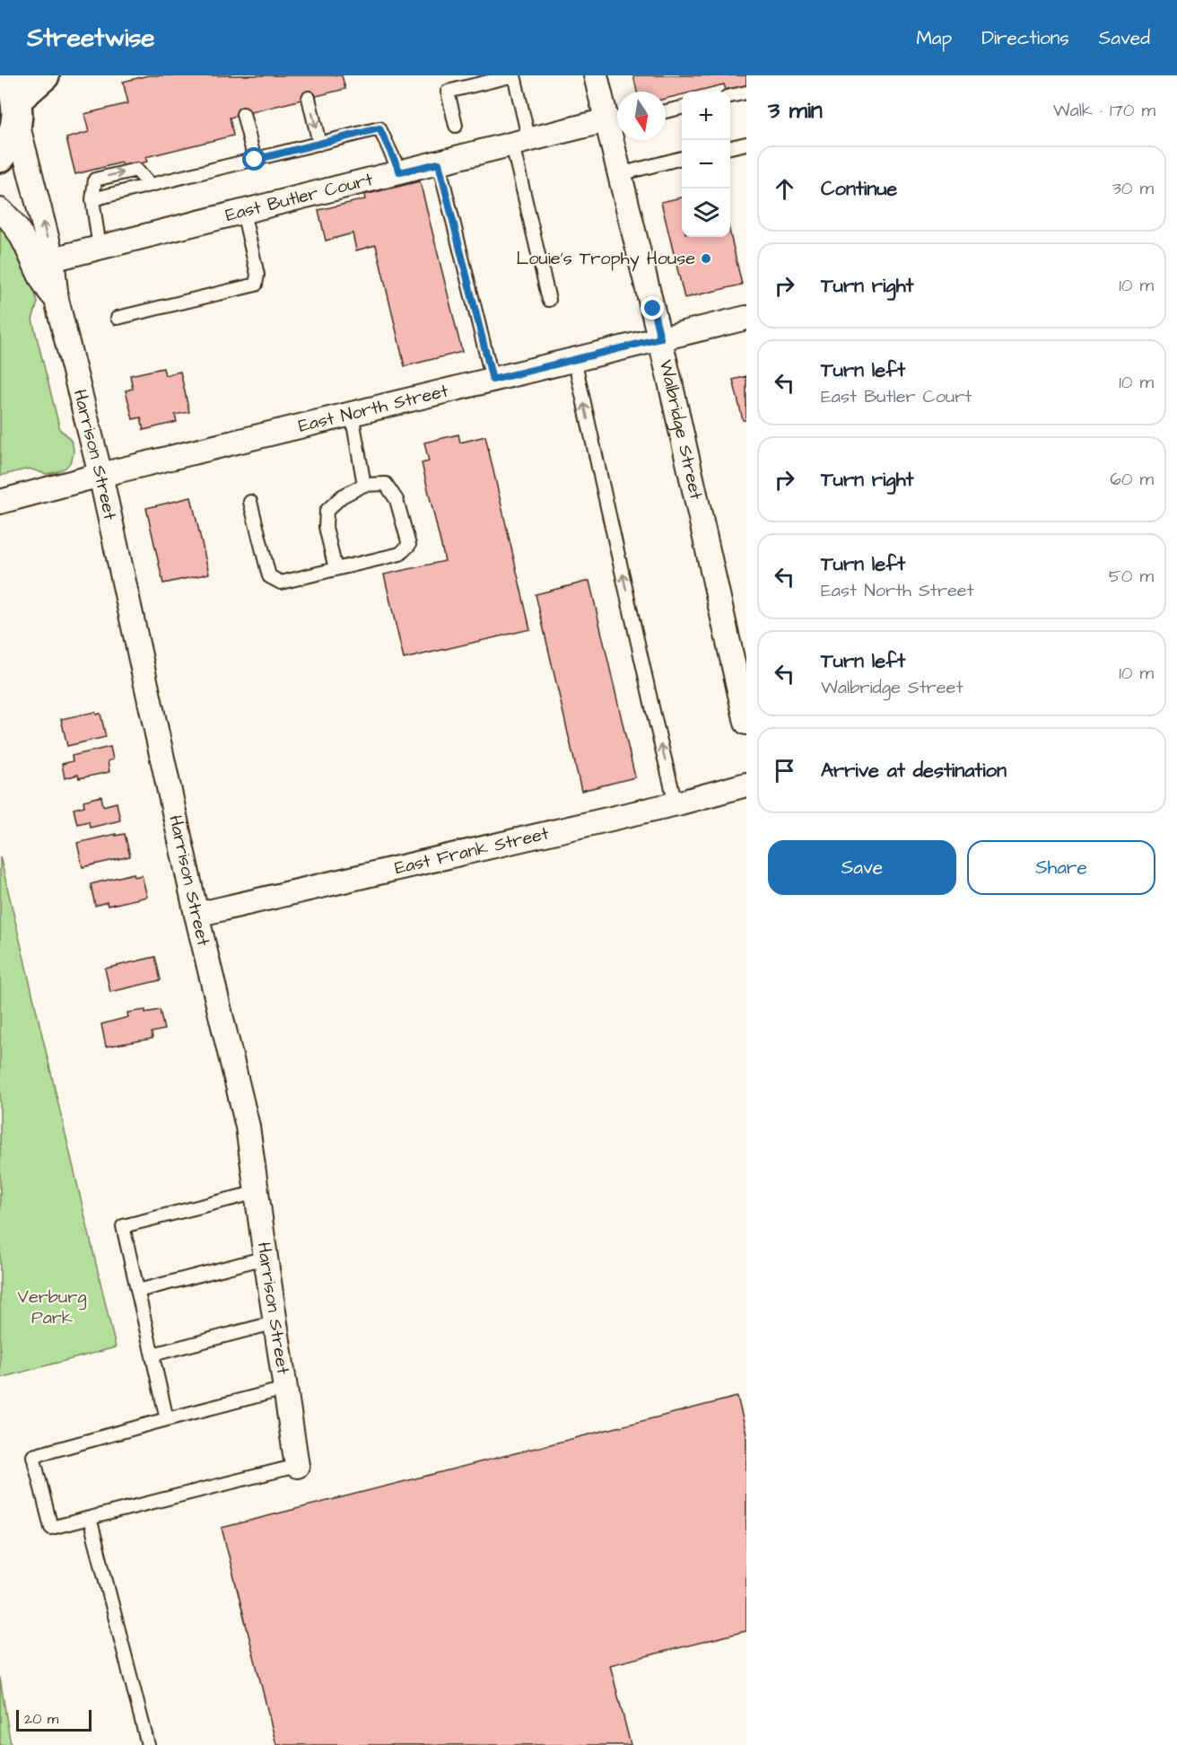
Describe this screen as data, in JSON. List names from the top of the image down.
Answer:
{
  "streets": {
    "street": [
      "East Butler Court",
      "East North Street",
      "Walbridge Street",
      "Harrison Street",
      "East Frank Street"
    ]
  },
  "crossings": [
    ["East Butler Court", "Walbridge Street"],
    ["East Butler Court", "Harrison Street"],
    ["East North Street", "Walbridge Street"],
    ["East North Street", "Harrison Street"],
    ["Harrison Street", "East Frank Street"]
  ],
  "parks": ["Verburg Park"],
  "places": ["Louie's Trophy House"],
  "scale_bar": "20 m",
  "north": "bottom",
  "page": {
    "header": "Streetwise",
    "nav": ["Map", "Directions", "Saved"],
    "heading": ["3 min", "Walk · 170 m"],
    "map_buttons": ["+", "−"],
    "list": [
      ["Continue", "30 m"],
      ["Turn right", "10 m"],
      ["Turn left", "East Butler Court", "10 m"],
      ["Turn right", "60 m"],
      ["Turn left", "East North Street", "50 m"],
      ["Turn left", "Walbridge Street", "10 m"],
      "Arrive at destination"
    ],
    "buttons": ["Save", "Share"],
    "scale": "20 m"
  }
}
